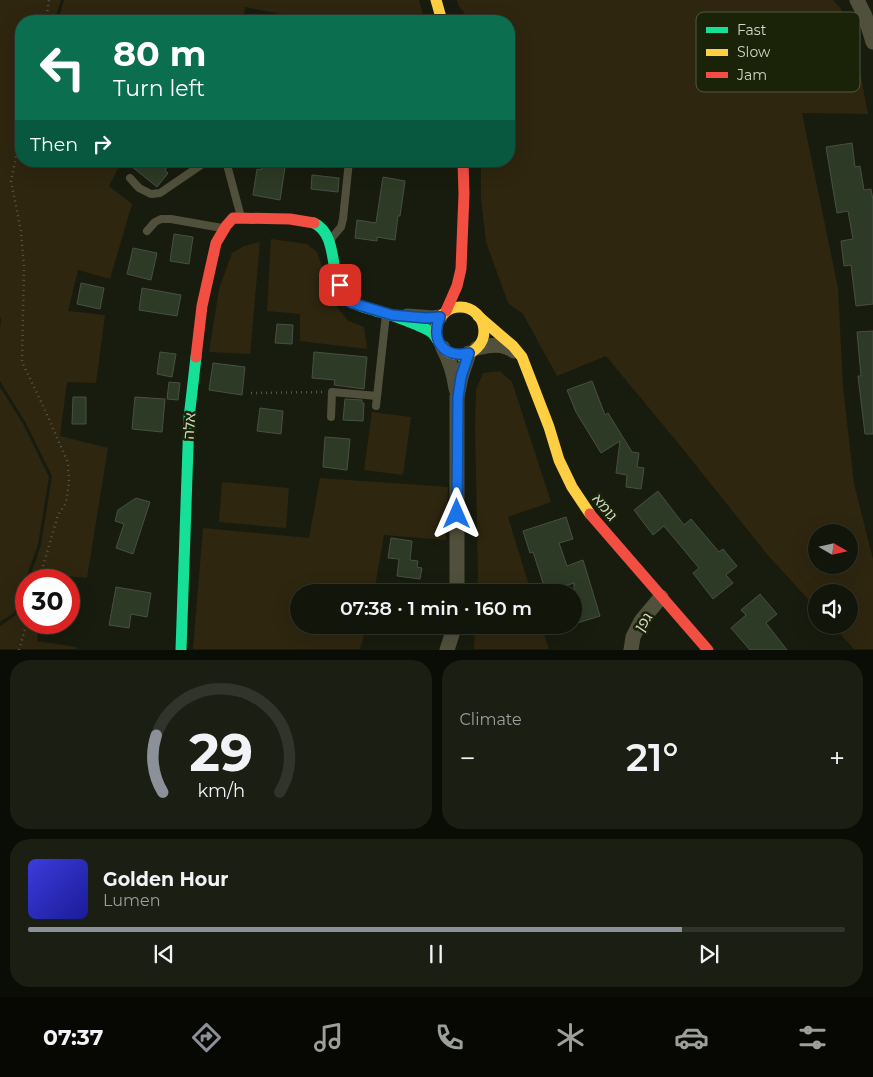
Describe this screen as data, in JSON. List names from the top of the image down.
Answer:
{
  "streets": {
    "street": ["אלה", "גומא", "גפן"]
  },
  "crossings": [
    ["גומא", "גפן"]
  ],
  "legend": ["Fast", "Slow", "Jam"],
  "north": "right",
  "page": {
    "turn": ["80 m", "Turn left"],
    "then": "Then",
    "limit": "30",
    "trip": "07:38 · 1 min · 160 m",
    "tile": "Climate",
    "heat": ["−", "21°", "+"],
    "song": ["Golden Hour", "Lumen"],
    "tabs": "07:37",
    "gauge": ["29", "km/h"]
  }
}
